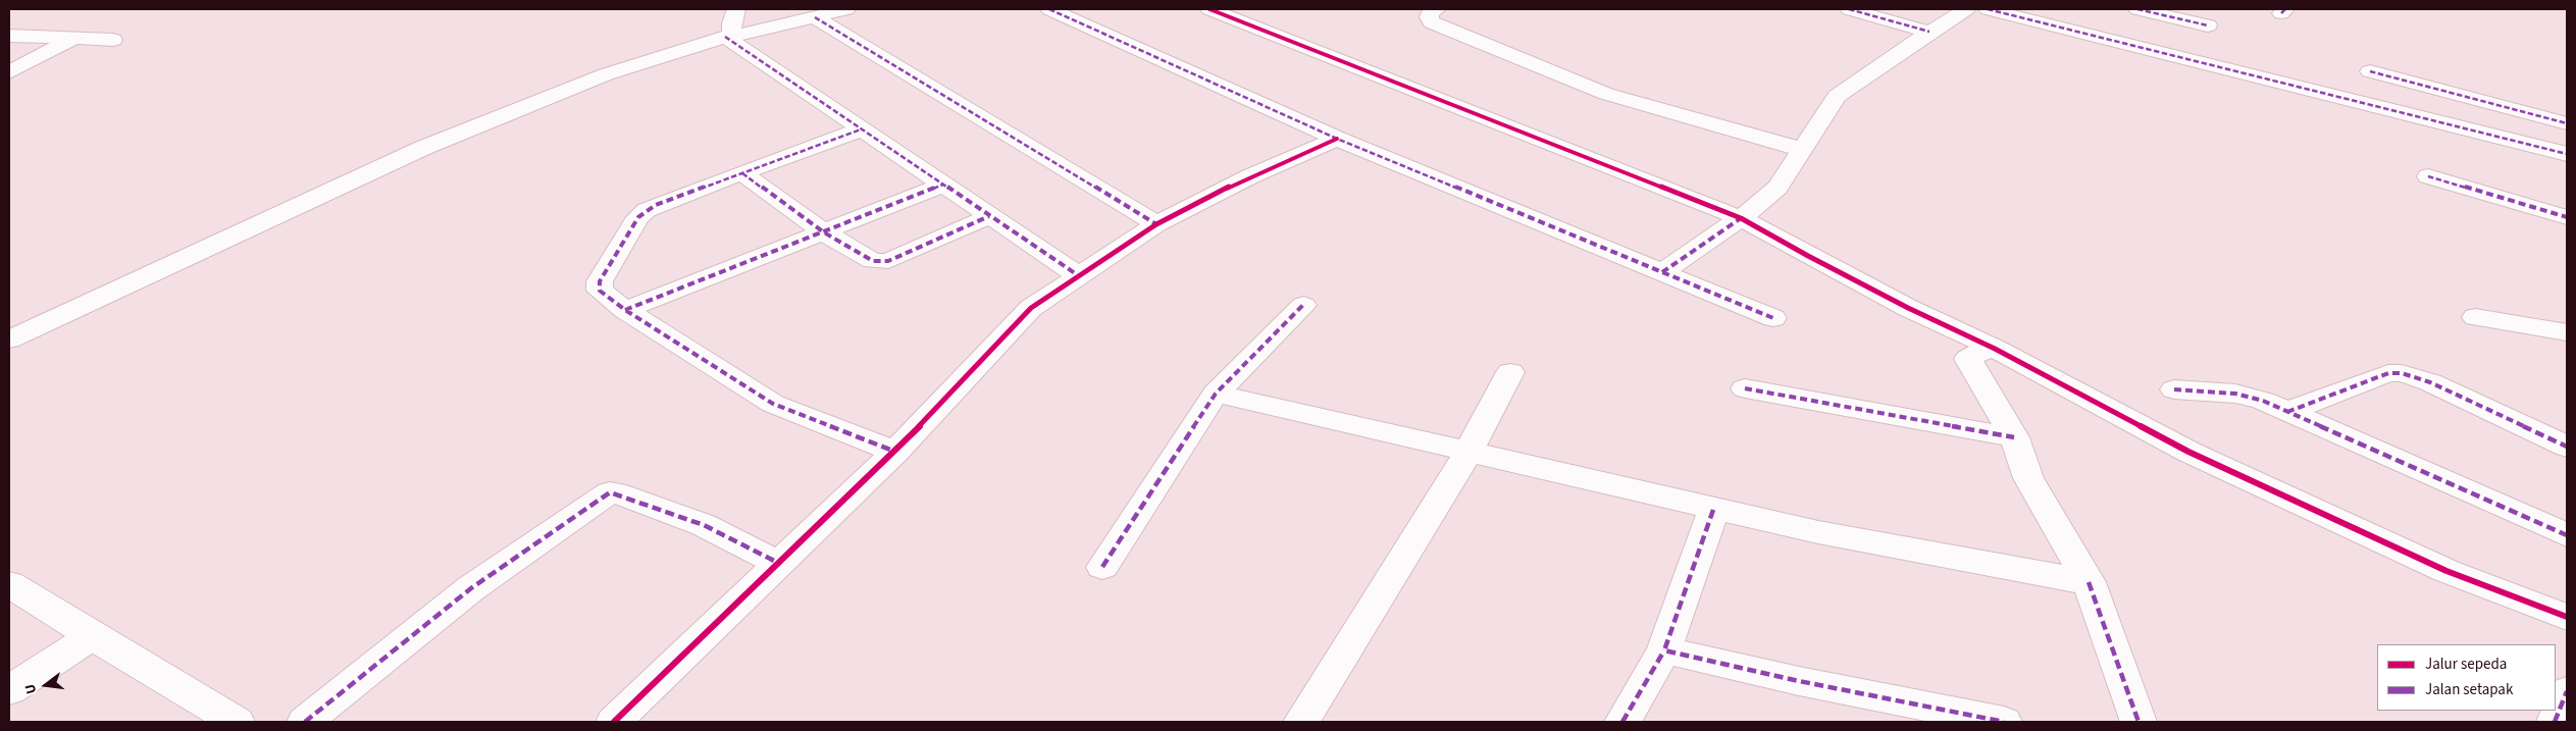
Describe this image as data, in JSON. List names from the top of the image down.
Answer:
{
  "legend": ["Jalur sepeda", "Jalan setapak"],
  "north": "left"
}
